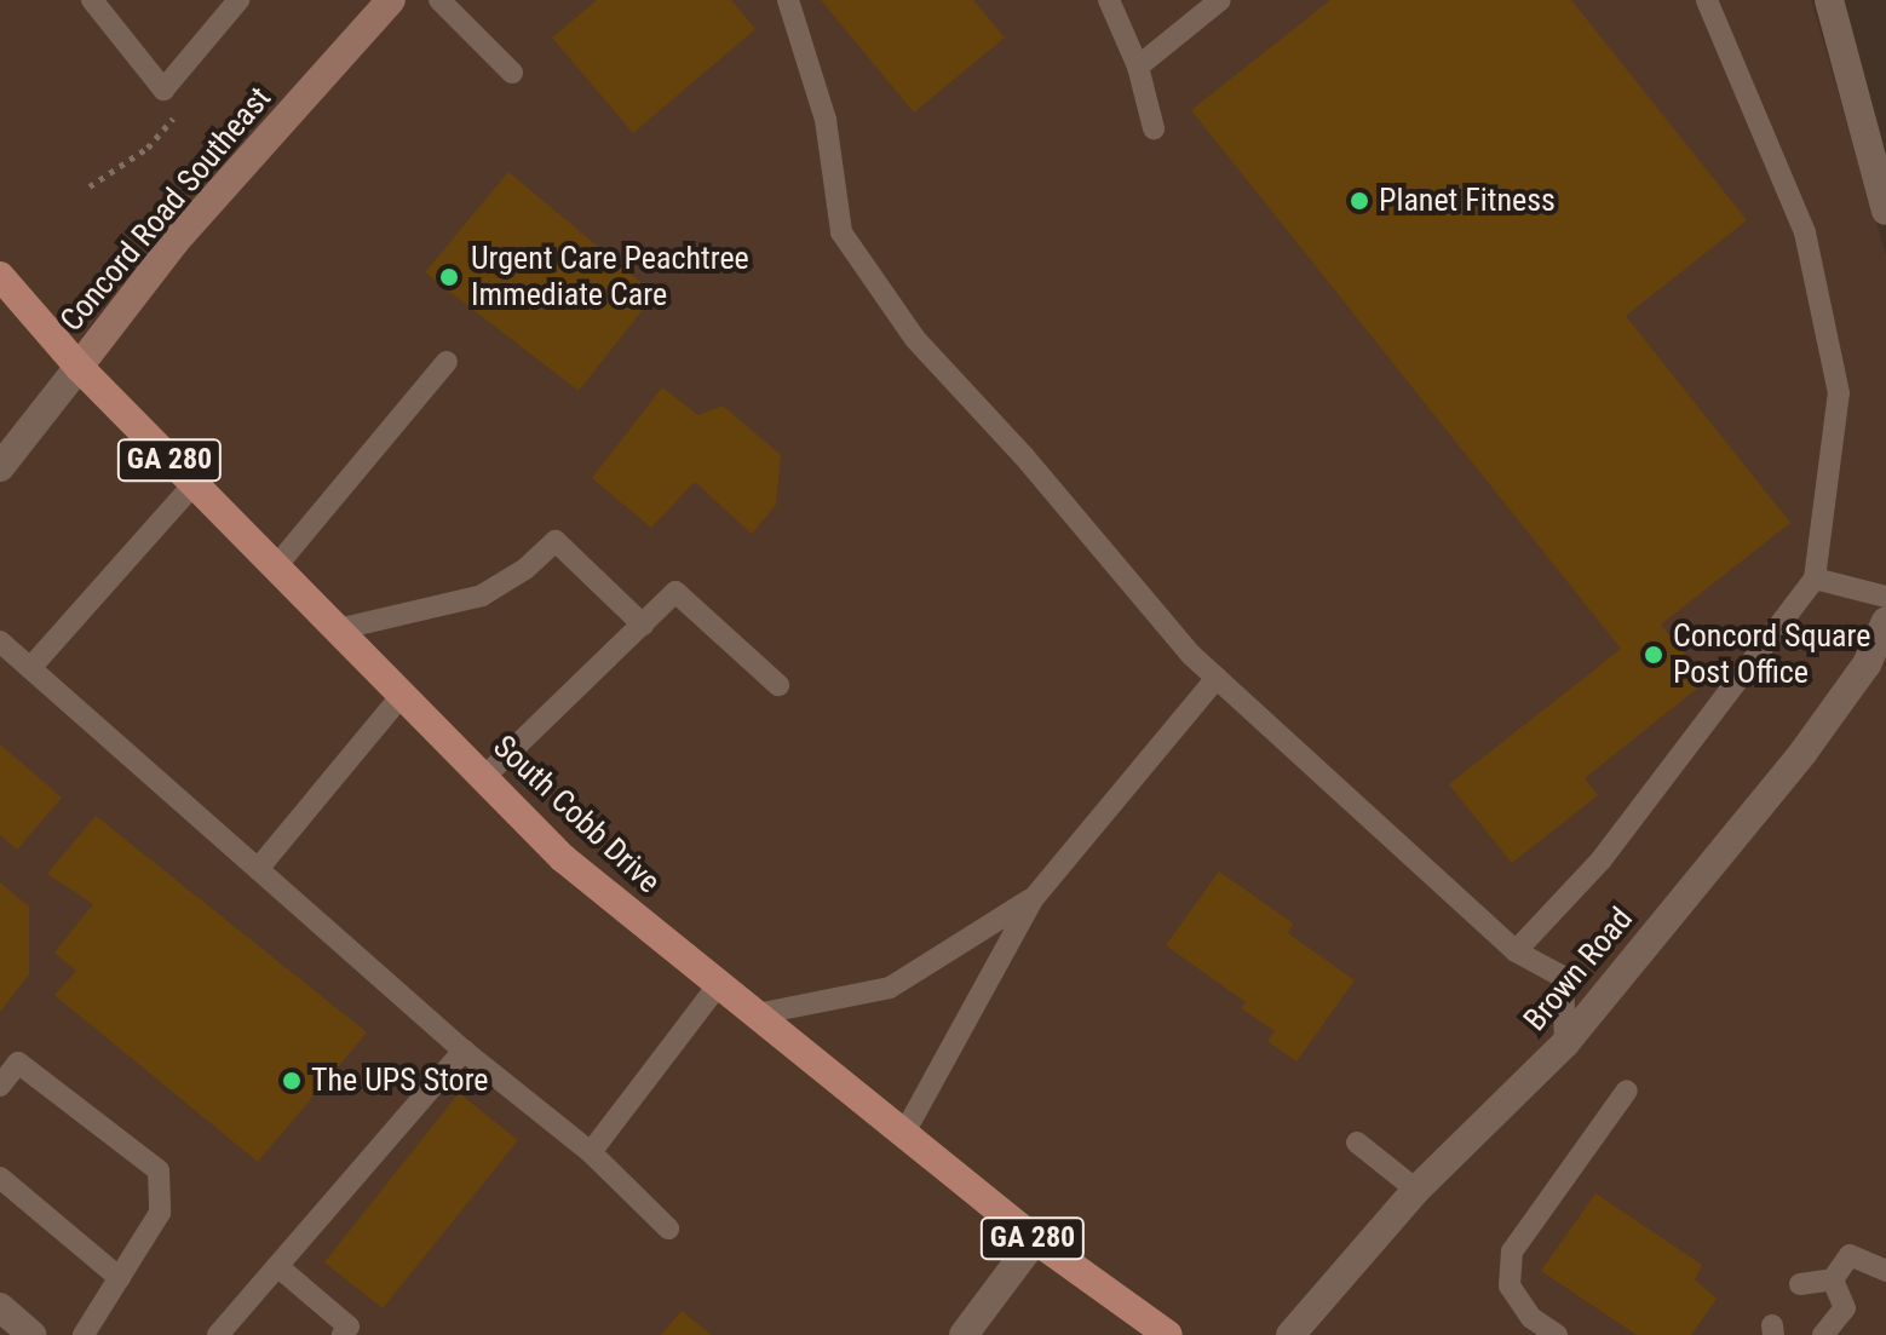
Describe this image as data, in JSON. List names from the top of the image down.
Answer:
{
  "streets": {
    "main road": ["Concord Road Southeast", "GA 280", "South Cobb Drive"],
    "street": ["Brown Road"]
  },
  "crossings": [
    ["Concord Road Southeast", "South Cobb Drive"]
  ],
  "places": [
    "Planet Fitness",
    "Urgent Care Peachtree Immediate Care",
    "Concord Square Post Office",
    "The UPS Store"
  ]
}
